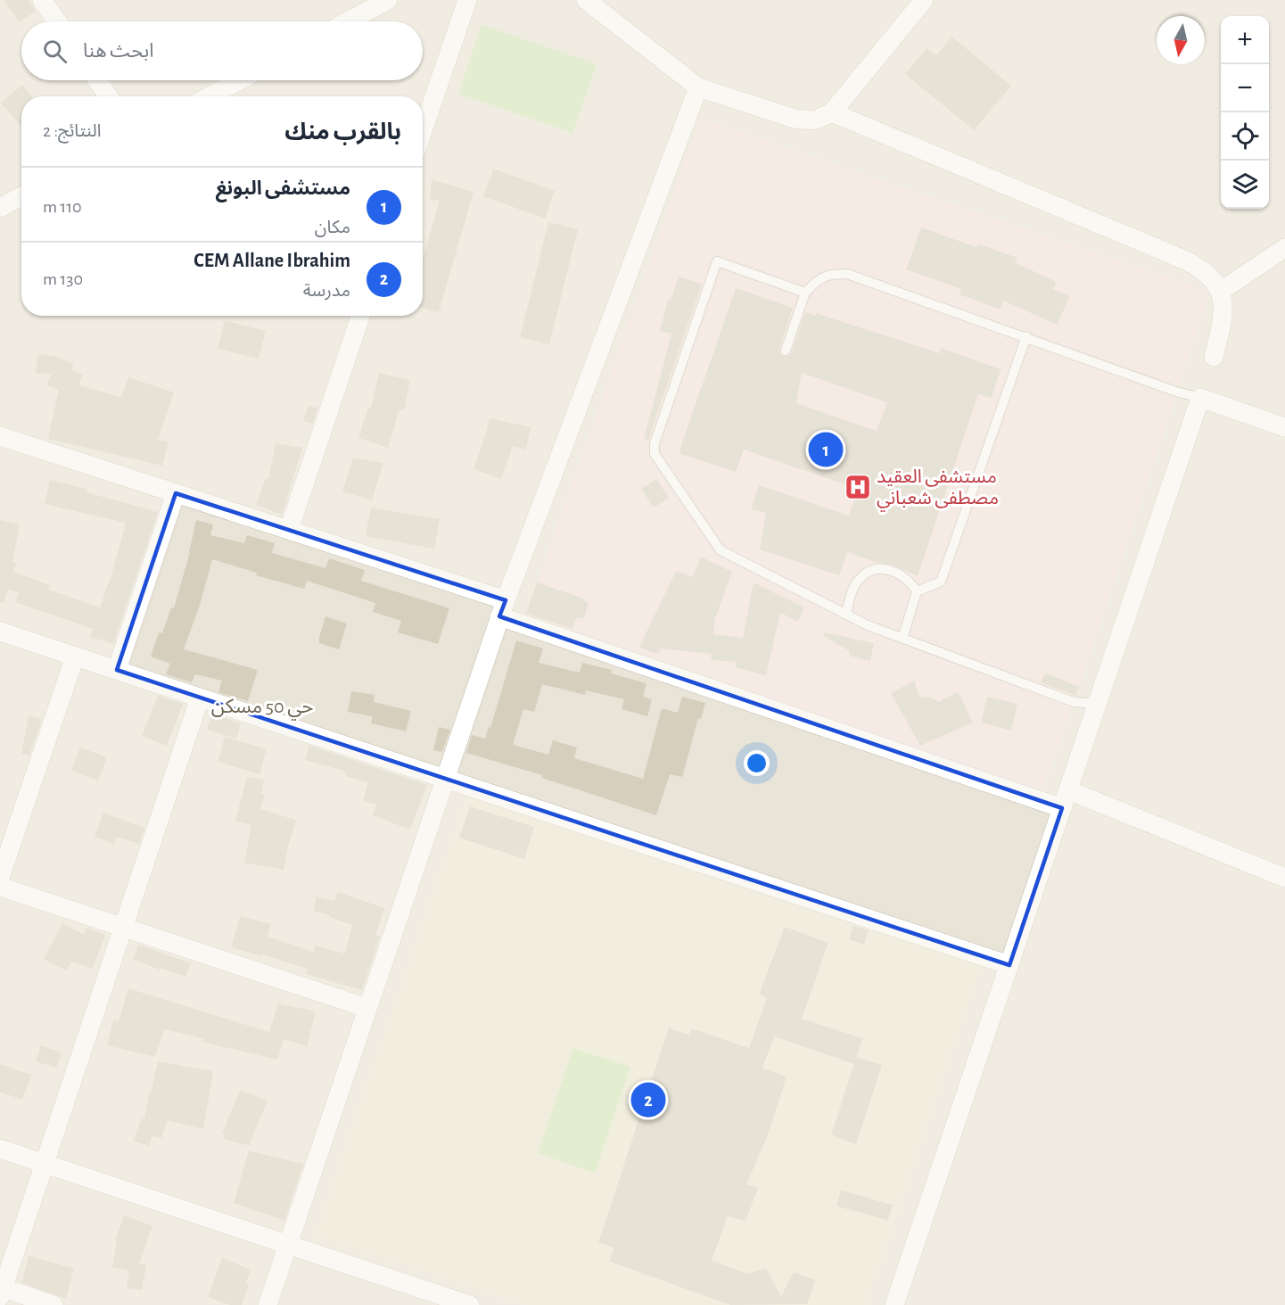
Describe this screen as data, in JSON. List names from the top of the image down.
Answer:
{
  "districts": ["حي 50 مسكن"],
  "places": {
    "hospital": ["مستشفى العقيد مصطفى شعباني"]
  },
  "north": "bottom",
  "page": {
    "map_buttons": ["+", "−"],
    "search": "ابحث هنا",
    "heading": ["بالقرب منك", "النتائج: 2"],
    "list": [
      {
        "mark": "1",
        "name": "مستشفى البونغ",
        "note": "مكان",
        "value": "110 m"
      },
      {
        "mark": "2",
        "name": "CEM Allane Ibrahim",
        "note": "مدرسة",
        "value": "130 m"
      }
    ],
    "pins": ["1", "2"]
  }
}
